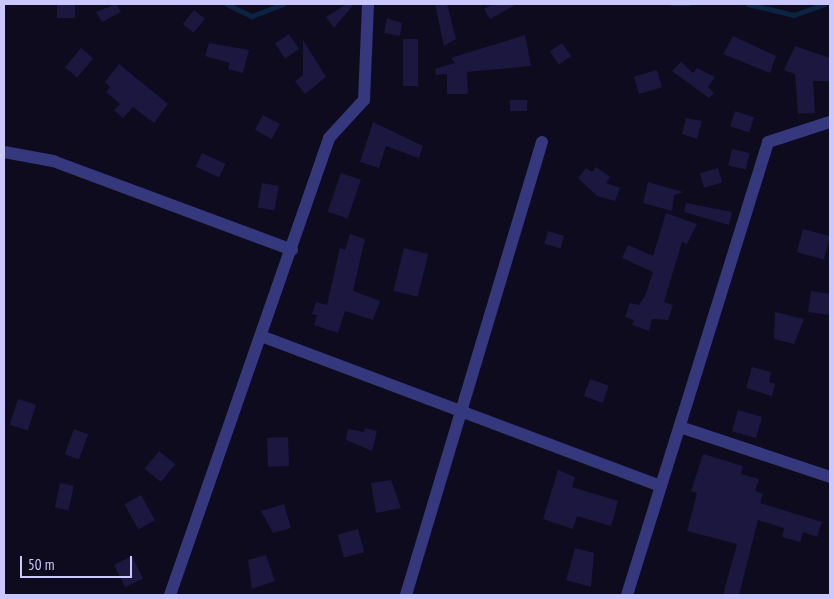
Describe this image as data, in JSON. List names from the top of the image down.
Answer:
{
  "scale_bar": "50 m"
}
